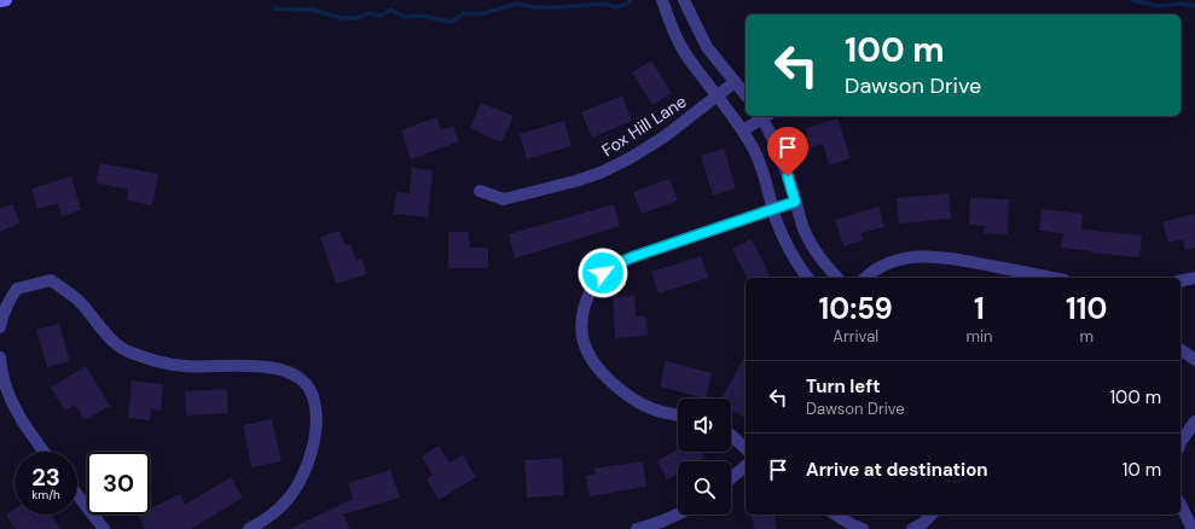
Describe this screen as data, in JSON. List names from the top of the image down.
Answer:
{
  "streets": {
    "street": ["Fox Hill Lane"]
  },
  "page": {
    "turn": ["100 m", "Dawson Drive"],
    "eta": [
      "10:59",
      "Arrival",
      "1",
      "min",
      "110",
      "m"
    ],
    "list": [
      {
        "name": "Turn left",
        "note": "Dawson Drive",
        "value": "100 m"
      },
      {
        "name": "Arrive at destination",
        "value": "10 m"
      }
    ],
    "speed": "23 km/h",
    "limit": "30"
  }
}
